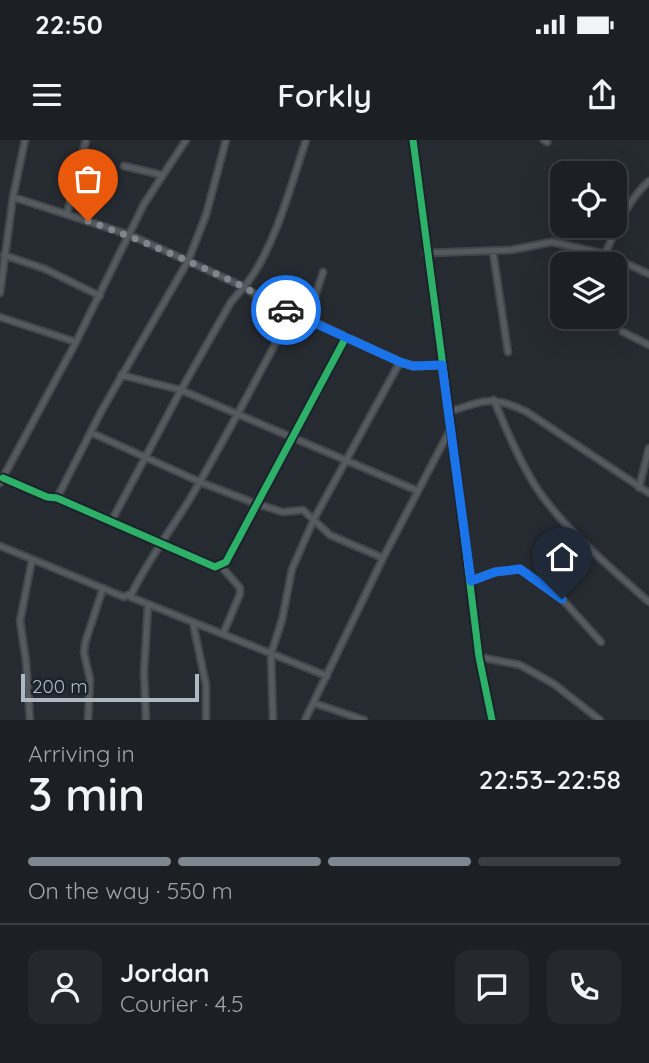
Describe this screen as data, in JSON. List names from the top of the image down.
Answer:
{
  "scale_bar": "200 m",
  "page": {
    "status": "22:50",
    "header": "Forkly",
    "scale": "200 m",
    "heading": ["3 min", "Arriving in", "22:53–22:58"],
    "panel": ["Jordan", "Courier · 4.5"],
    "bar": "On the way · 550 m"
  }
}
